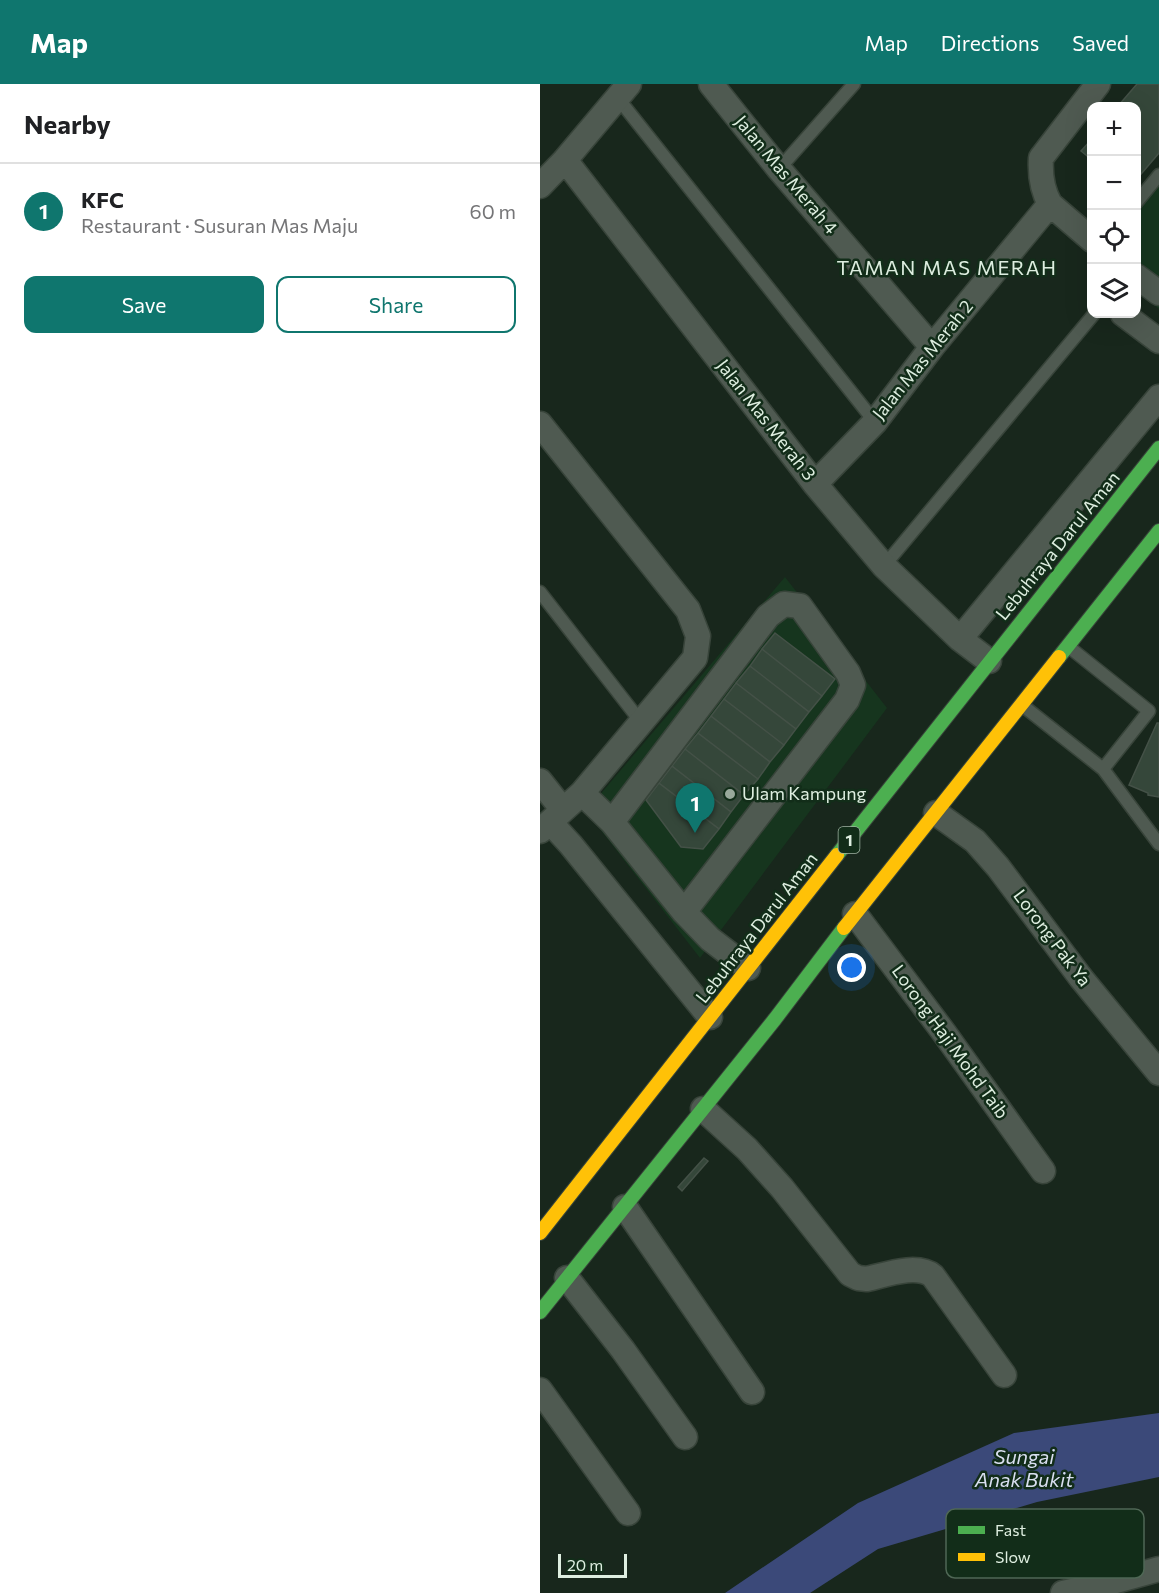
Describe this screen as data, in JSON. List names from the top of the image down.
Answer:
{
  "streets": {
    "highway": ["Lebuhraya Darul Aman", "1"],
    "street": [
      "Jalan Mas Merah 4",
      "Jalan Mas Merah 2",
      "Jalan Mas Merah 3",
      "Lorong Pak Ya",
      "Lorong Haji Mohd Taib"
    ]
  },
  "crossings": [
    ["Jalan Mas Merah 4", "Jalan Mas Merah 2"],
    ["Jalan Mas Merah 2", "Jalan Mas Merah 3"],
    ["Jalan Mas Merah 3", "Lebuhraya Darul Aman"]
  ],
  "districts": ["TAMAN MAS MERAH"],
  "water": ["Sungai Anak Bukit"],
  "places": ["Ulam Kampung"],
  "legend": ["Fast", "Slow"],
  "scale_bar": "20 m",
  "page": {
    "header": "Map",
    "nav": ["Map", "Directions", "Saved"],
    "heading": "Nearby",
    "map_buttons": ["+", "−"],
    "list": [
      {
        "mark": "1",
        "name": "KFC",
        "note": "Restaurant · Susuran Mas Maju",
        "value": "60 m"
      }
    ],
    "buttons": ["Save", "Share"],
    "pins": "1",
    "scale": "20 m"
  }
}
